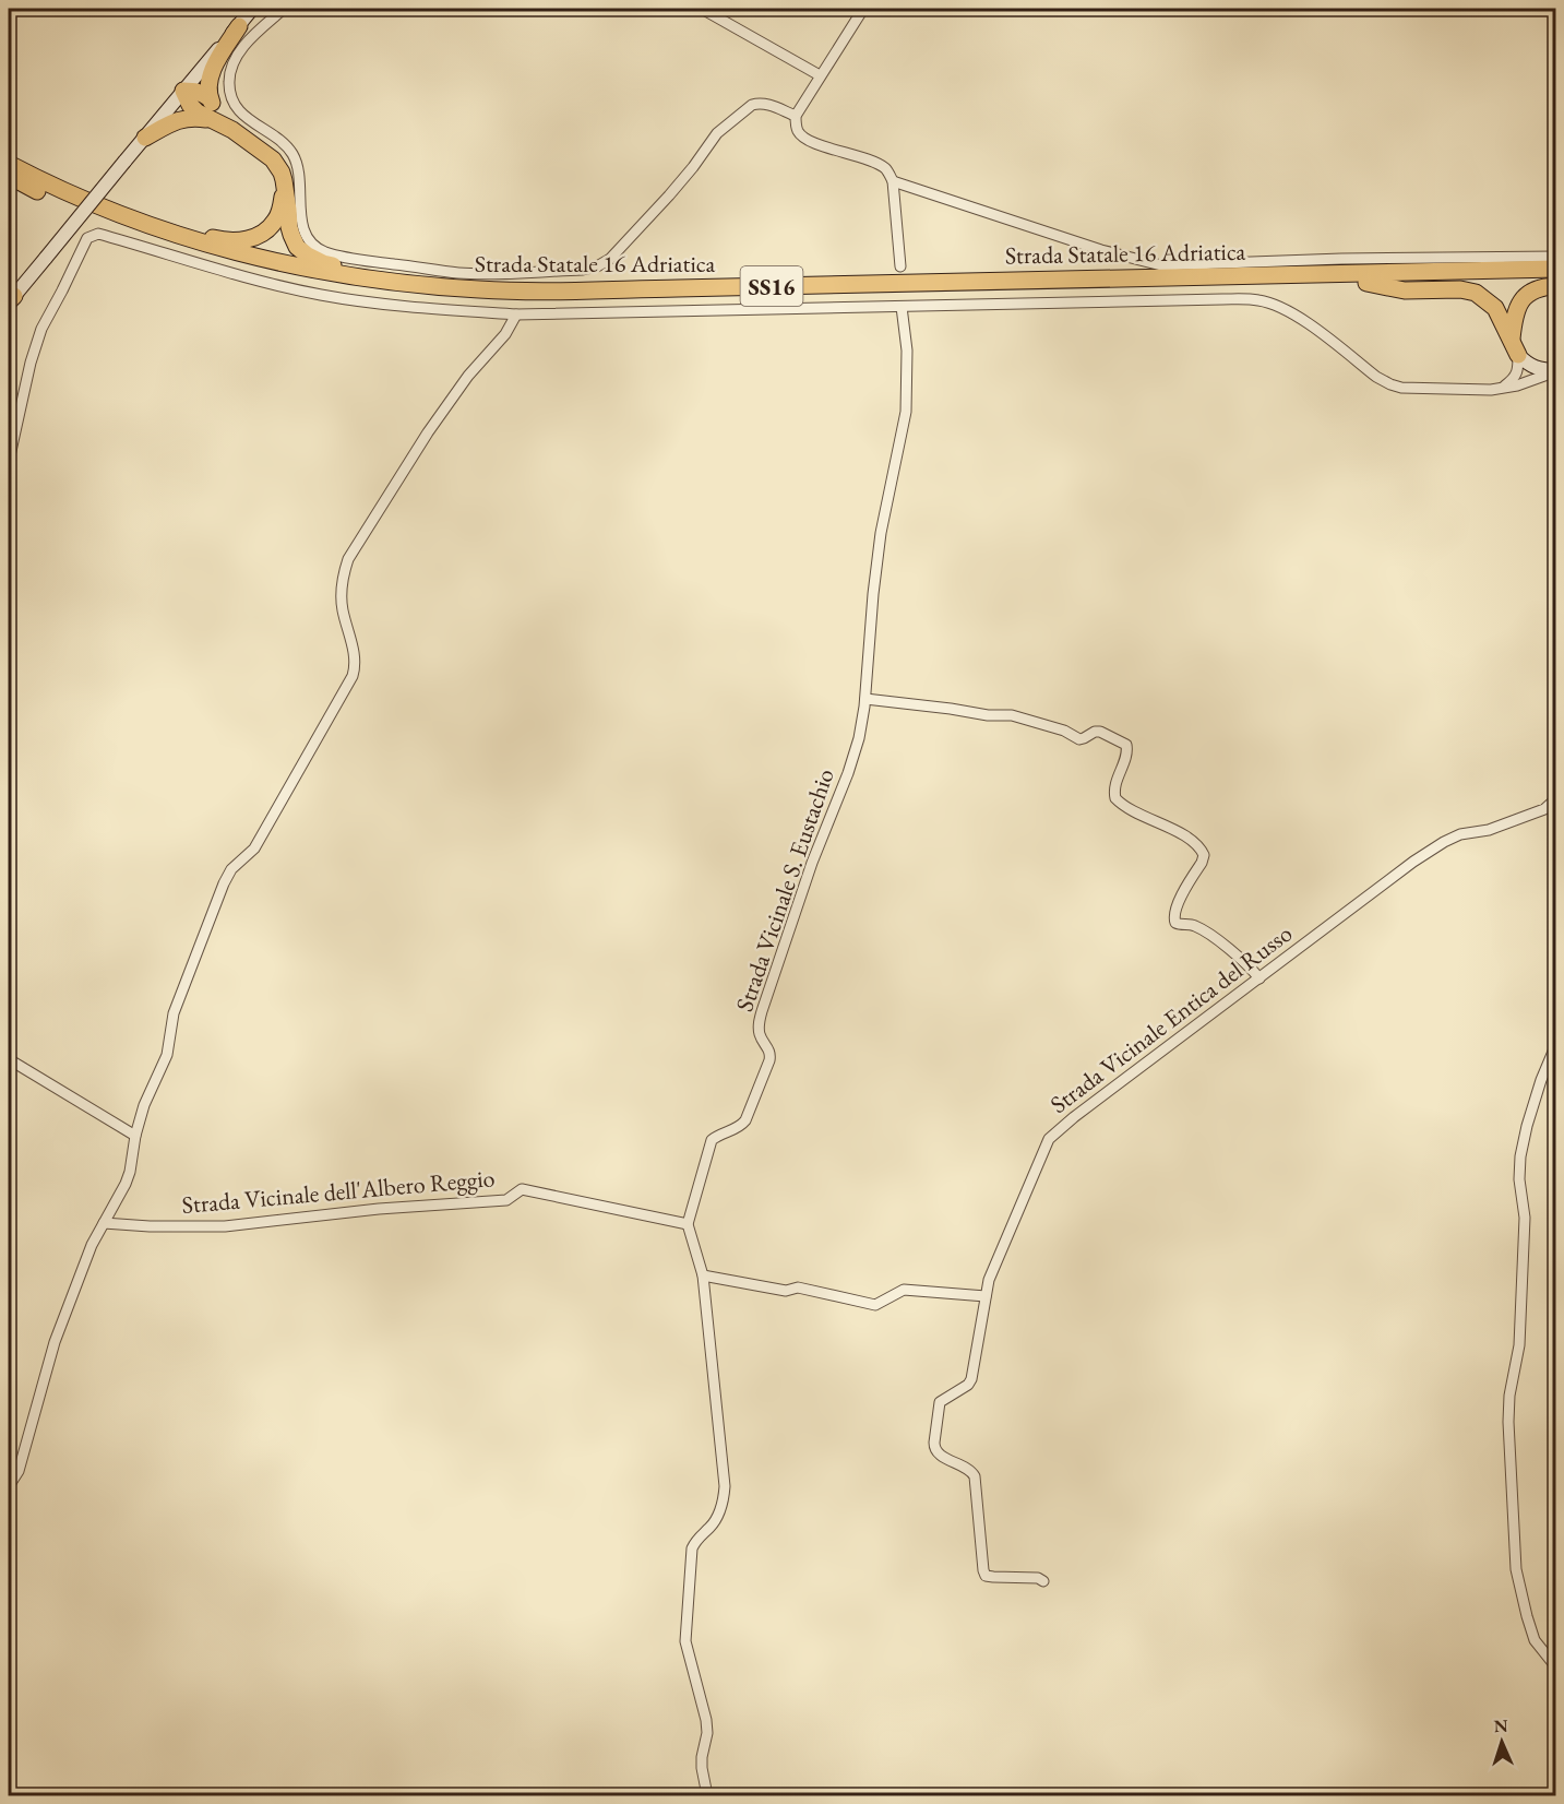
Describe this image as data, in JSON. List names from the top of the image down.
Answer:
{
  "streets": {
    "highway": ["Strada Statale 16 Adriatica", "SS16"],
    "street": ["Strada Vicinale S. Eustachio", "Strada Vicinale Entica del Russo", "Strada Vicinale dell'Albero Reggio"]
  },
  "crossings": [
    ["Strada Vicinale S. Eustachio", "Strada Vicinale dell'Albero Reggio"]
  ],
  "north": "top"
}
